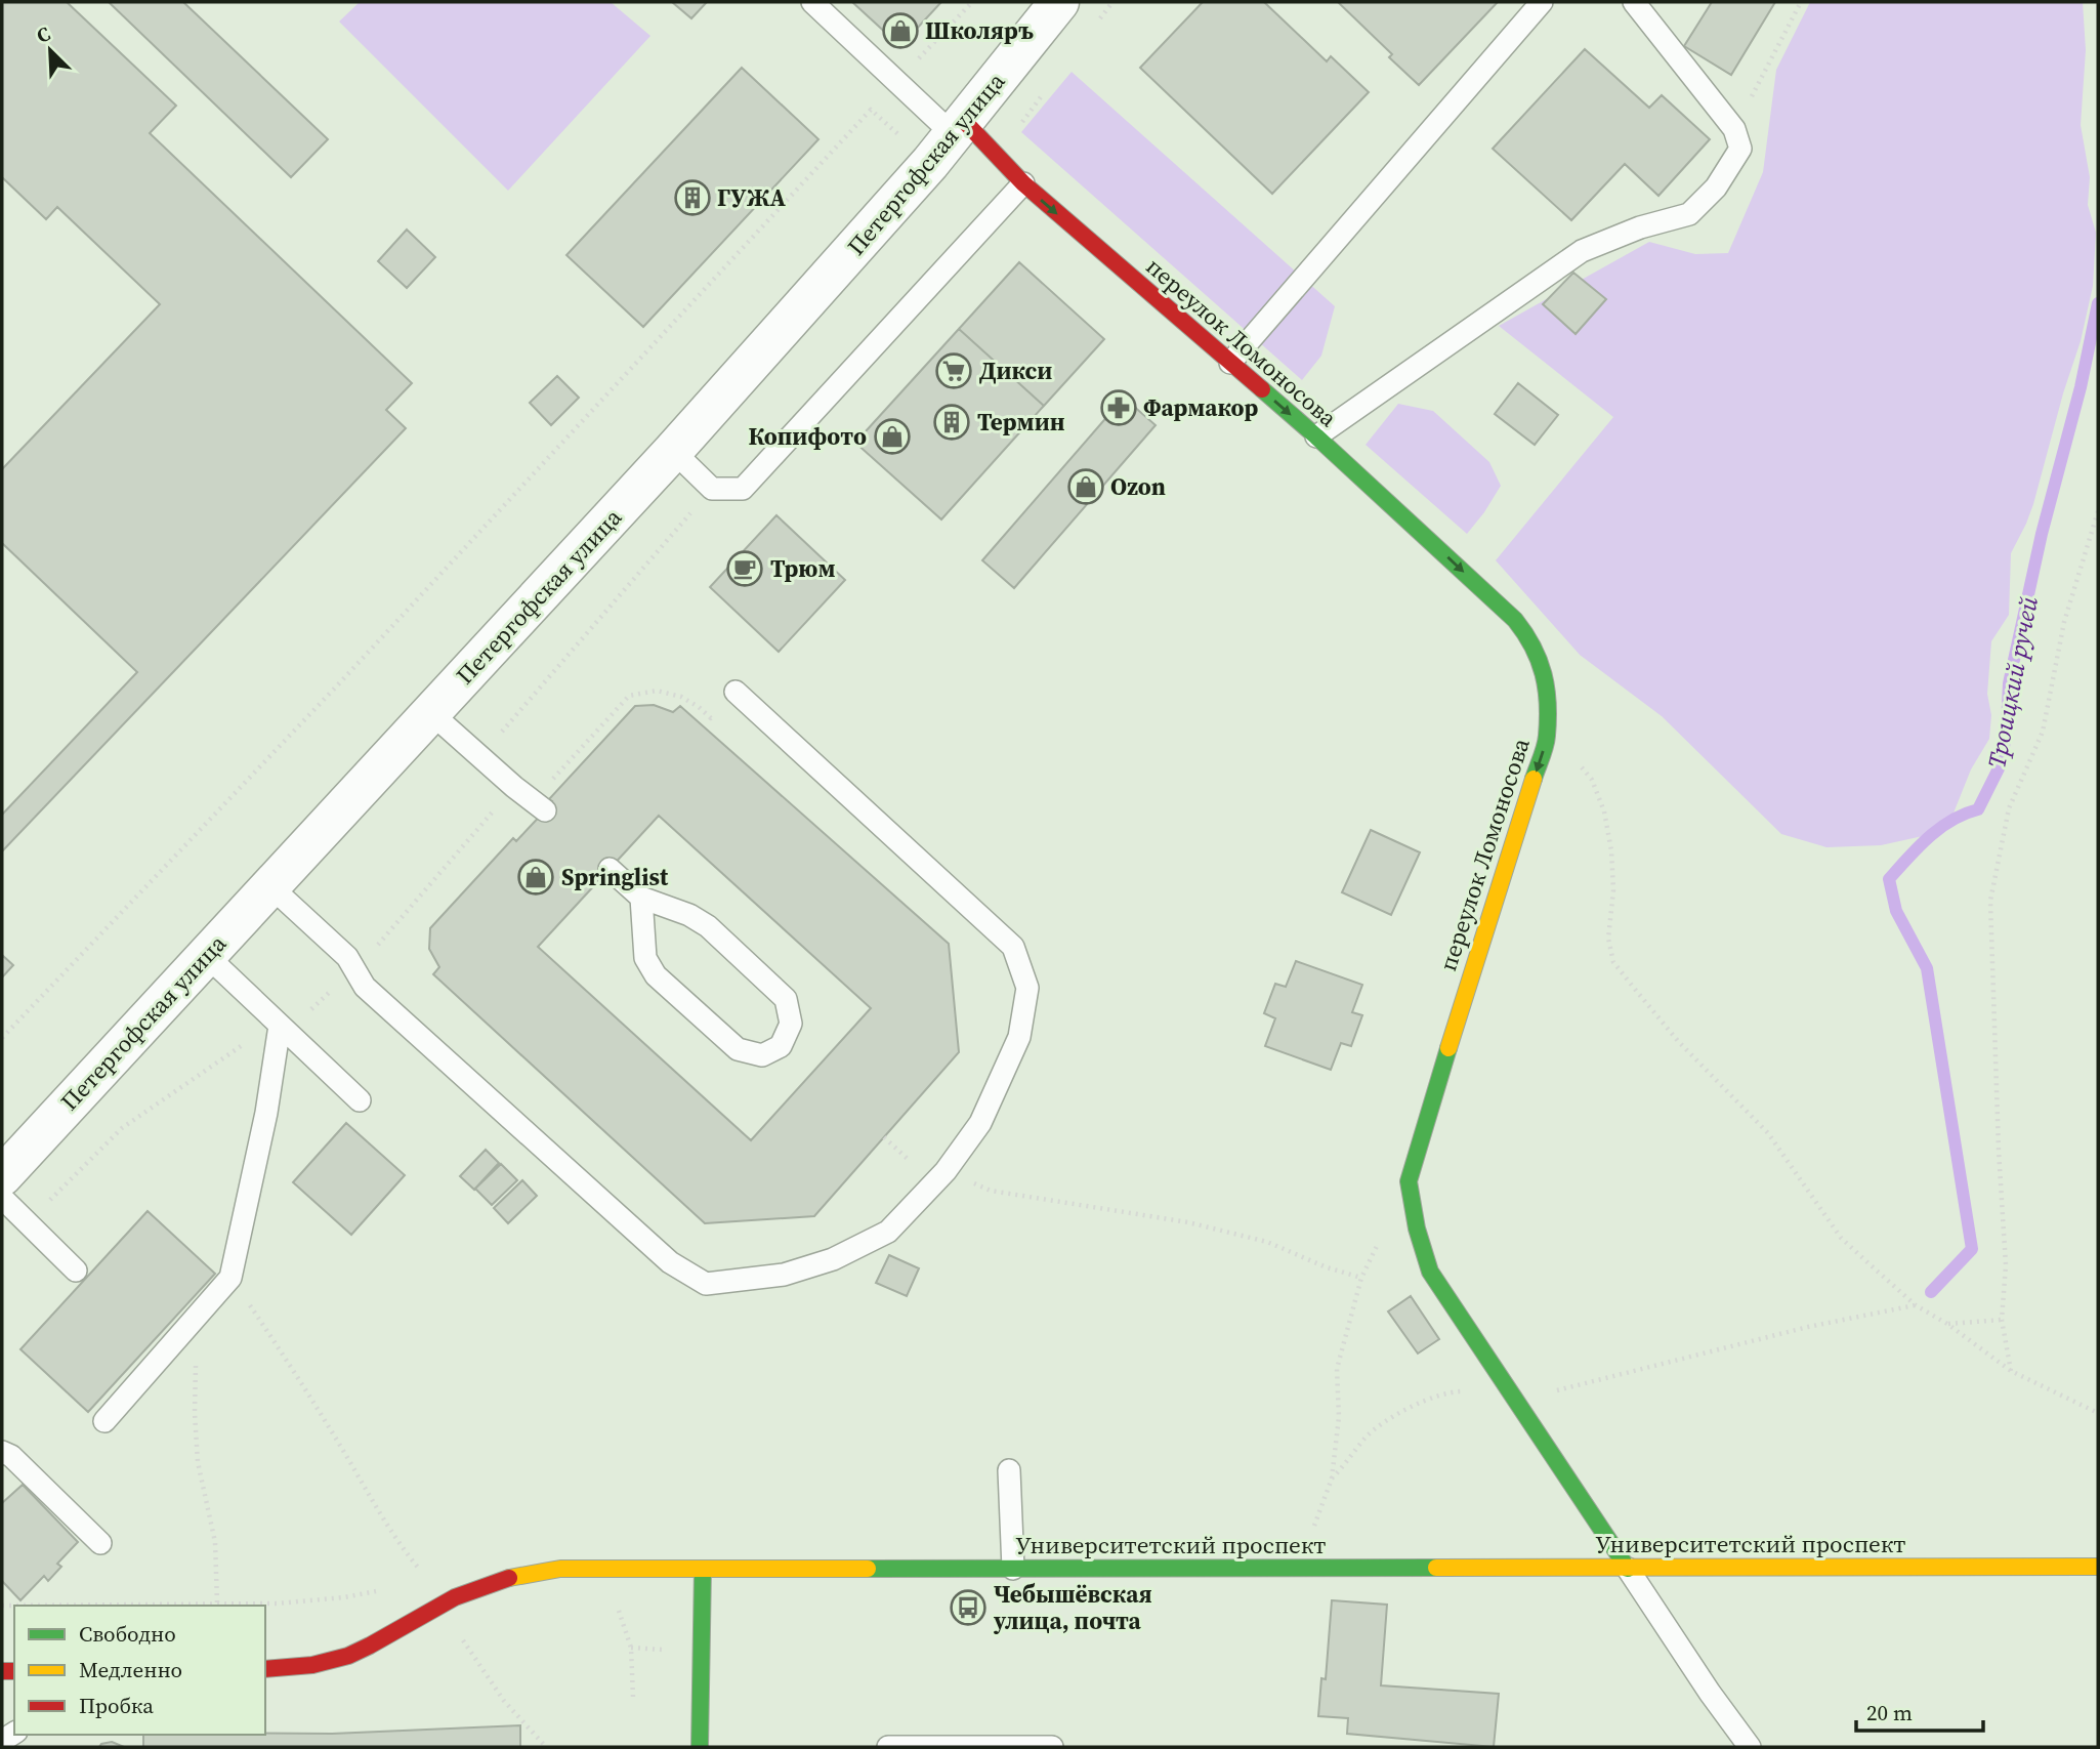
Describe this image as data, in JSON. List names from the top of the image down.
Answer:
{
  "streets": {
    "street": ["Петергофская улица", "переулок Ломоносова", "Университетский проспект"]
  },
  "crossings": [
    ["Петергофская улица", "переулок Ломоносова"],
    ["переулок Ломоносова", "Университетский проспект"]
  ],
  "one_way": ["переулок Ломоносова"],
  "water": ["Троицкий ручей"],
  "places": {
    "shop": [
      "Школяръ",
      "Копифото",
      "Ozon",
      "Springlist"
    ],
    "building": ["ГУЖА", "Термин"],
    "supermarket": ["Дикси"],
    "pharmacy": ["Фармакор"],
    "cafe": ["Трюм"],
    "bus stop": ["Чебышёвская улица, почта"]
  },
  "legend": ["Свободно", "Медленно", "Пробка"],
  "scale_bar": "20 m",
  "north": "top left"
}
